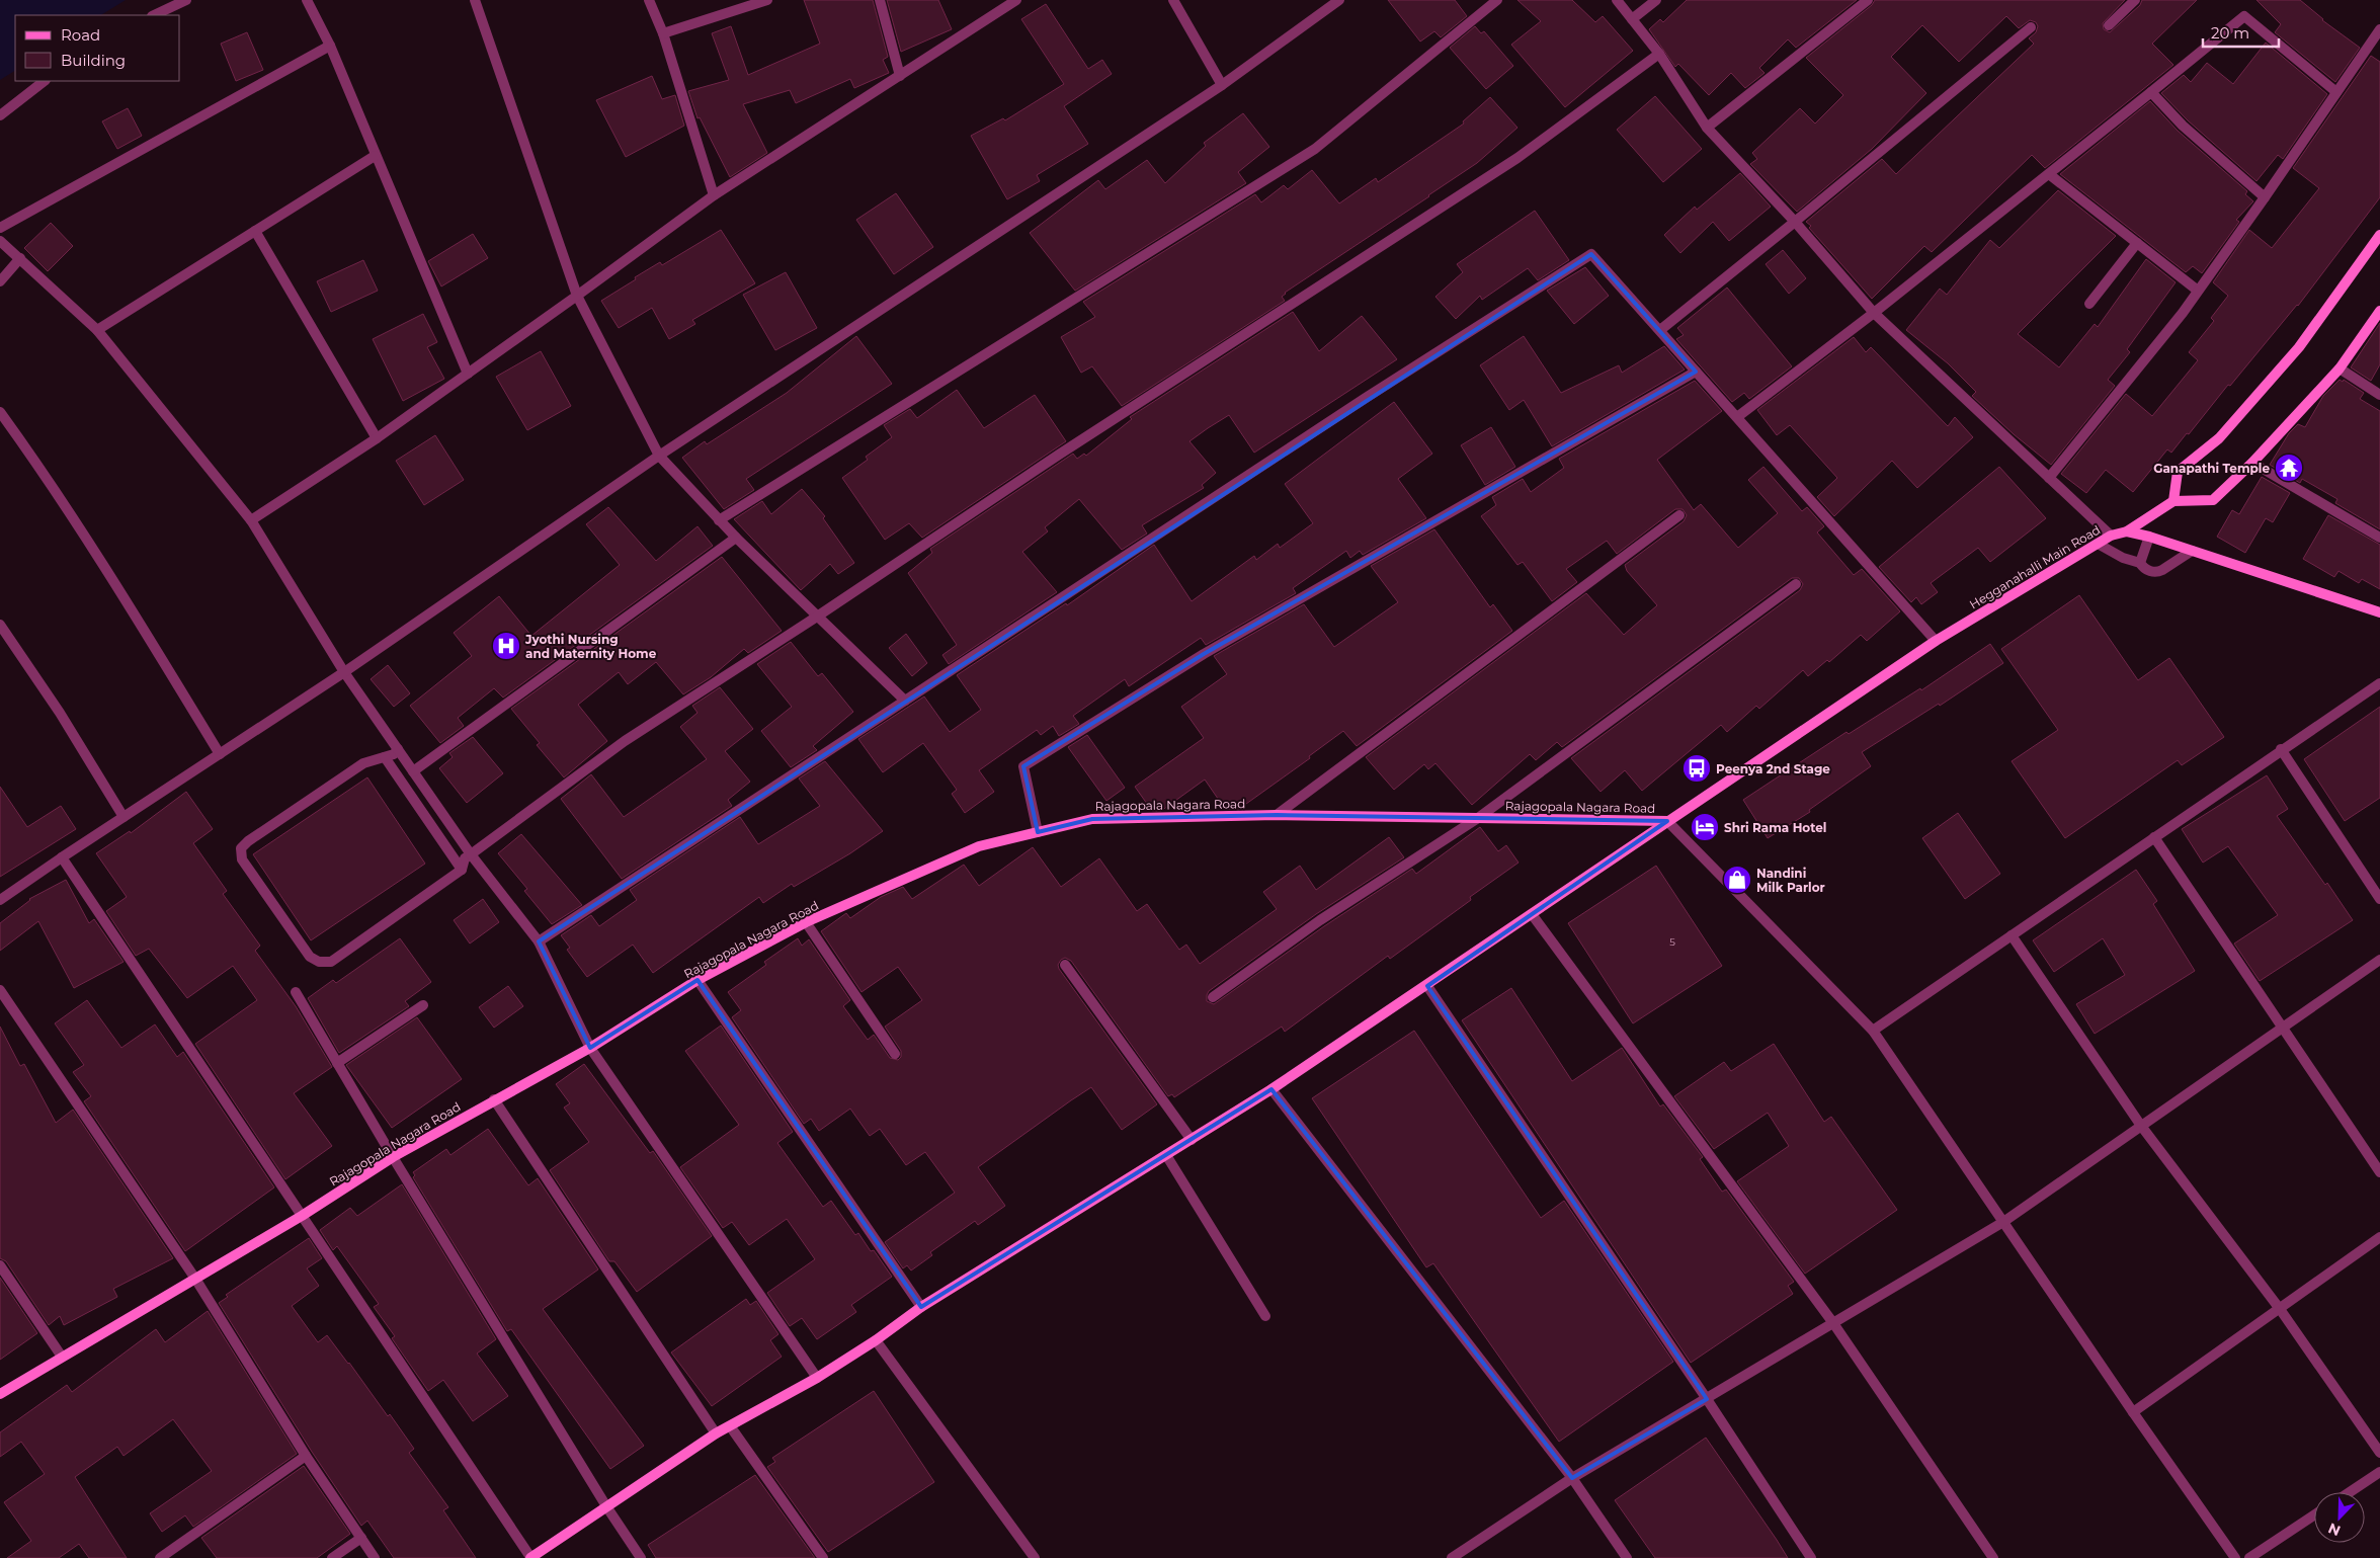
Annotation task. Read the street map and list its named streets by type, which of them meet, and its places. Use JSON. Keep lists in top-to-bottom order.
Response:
{
  "streets": {
    "main road": ["Hegganahalli Main Road", "Rajagopala Nagara Road"]
  },
  "crossings": [
    ["Hegganahalli Main Road", "Rajagopala Nagara Road"]
  ],
  "places": {
    "temple": ["Ganapathi Temple"],
    "hospital": ["Jyothi Nursing and Maternity Home"],
    "bus stop": ["Peenya 2nd Stage"],
    "hotel": ["Shri Rama Hotel"],
    "shop": ["Nandini Milk Parlor"]
  },
  "house_numbers": ["5"],
  "legend": ["Road", "Building"],
  "scale_bar": "20 m",
  "north": "bottom left"
}
